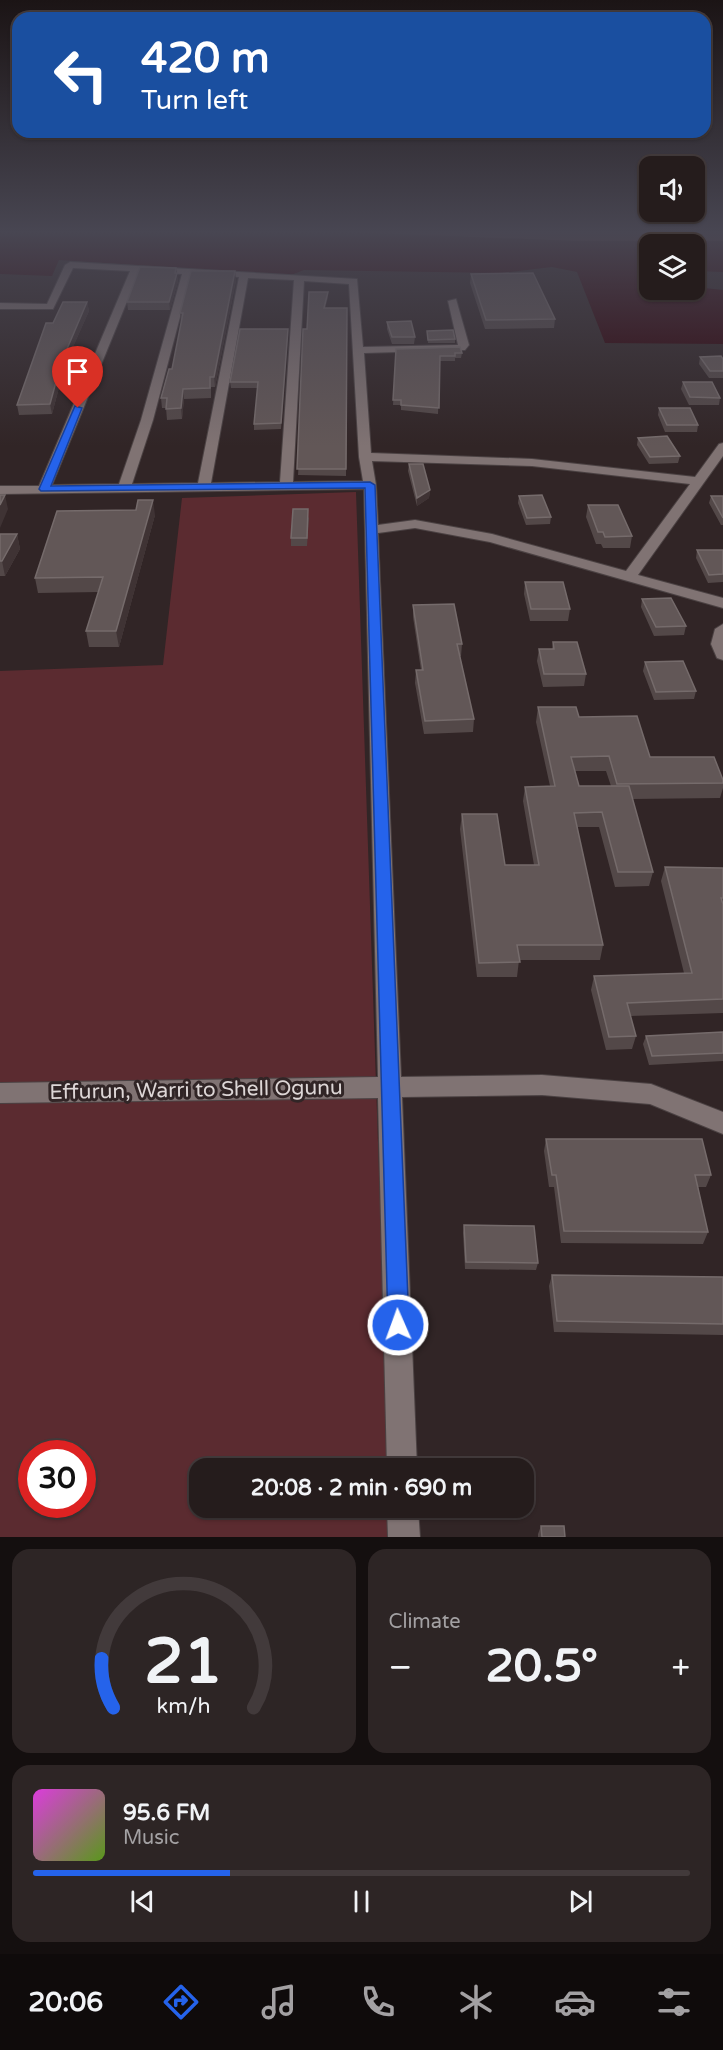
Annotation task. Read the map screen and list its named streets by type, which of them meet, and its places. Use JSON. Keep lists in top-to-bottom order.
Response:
{
  "streets": {
    "street": ["Effurun, Warri to Shell Ogunu"]
  },
  "page": {
    "turn": ["420 m", "Turn left"],
    "limit": "30",
    "trip": "20:08 · 2 min · 690 m",
    "tile": "Climate",
    "heat": ["−", "20.5°", "+"],
    "song": ["95.6 FM", "Music"],
    "tabs": "20:06",
    "gauge": ["21", "km/h"]
  }
}
